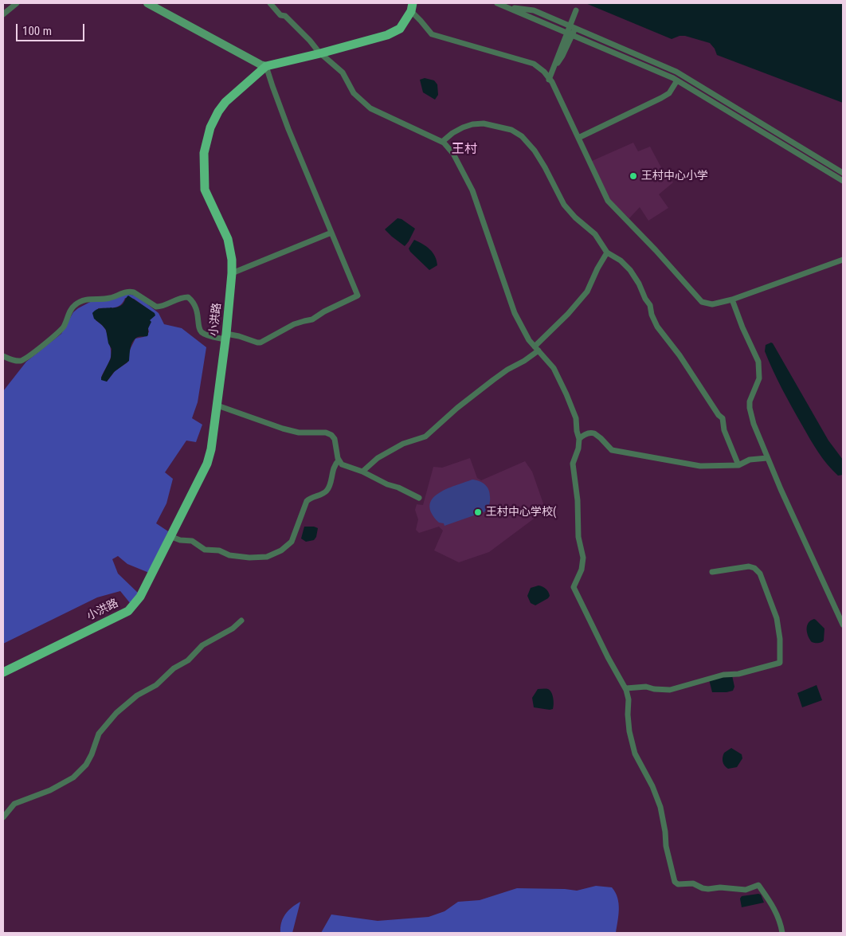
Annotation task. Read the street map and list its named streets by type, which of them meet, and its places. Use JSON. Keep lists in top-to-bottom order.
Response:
{
  "streets": {
    "main road": ["小洪路"]
  },
  "districts": ["王村"],
  "places": ["王村中心小学", "王村中心学校("],
  "scale_bar": "100 m"
}
